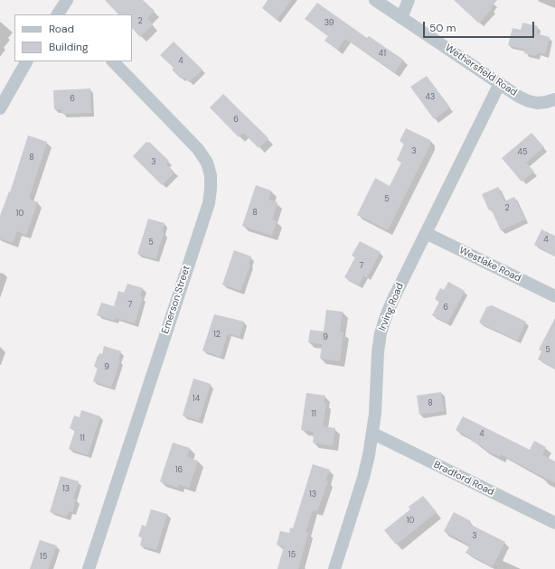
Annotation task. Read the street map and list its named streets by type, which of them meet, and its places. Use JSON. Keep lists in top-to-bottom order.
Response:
{
  "streets": {
    "street": [
      "Wethersfield Road",
      "Westlake Road",
      "Emerson Street",
      "Irving Road",
      "Bradford Road"
    ]
  },
  "crossings": [
    ["Wethersfield Road", "Irving Road"],
    ["Westlake Road", "Irving Road"],
    ["Irving Road", "Bradford Road"]
  ],
  "house_numbers": [
    "2",
    "39",
    "41",
    "4",
    "43",
    "6",
    "6",
    "3",
    "45",
    "8",
    "3",
    "5",
    "2",
    "8",
    "10",
    "4",
    "5",
    "7",
    "7",
    "6",
    "12",
    "9",
    "5",
    "9",
    "14",
    "8",
    "11",
    "4",
    "11",
    "16",
    "13",
    "13",
    "10",
    "3",
    "15",
    "15"
  ],
  "legend": ["Road", "Building"],
  "scale_bar": "50 m"
}
